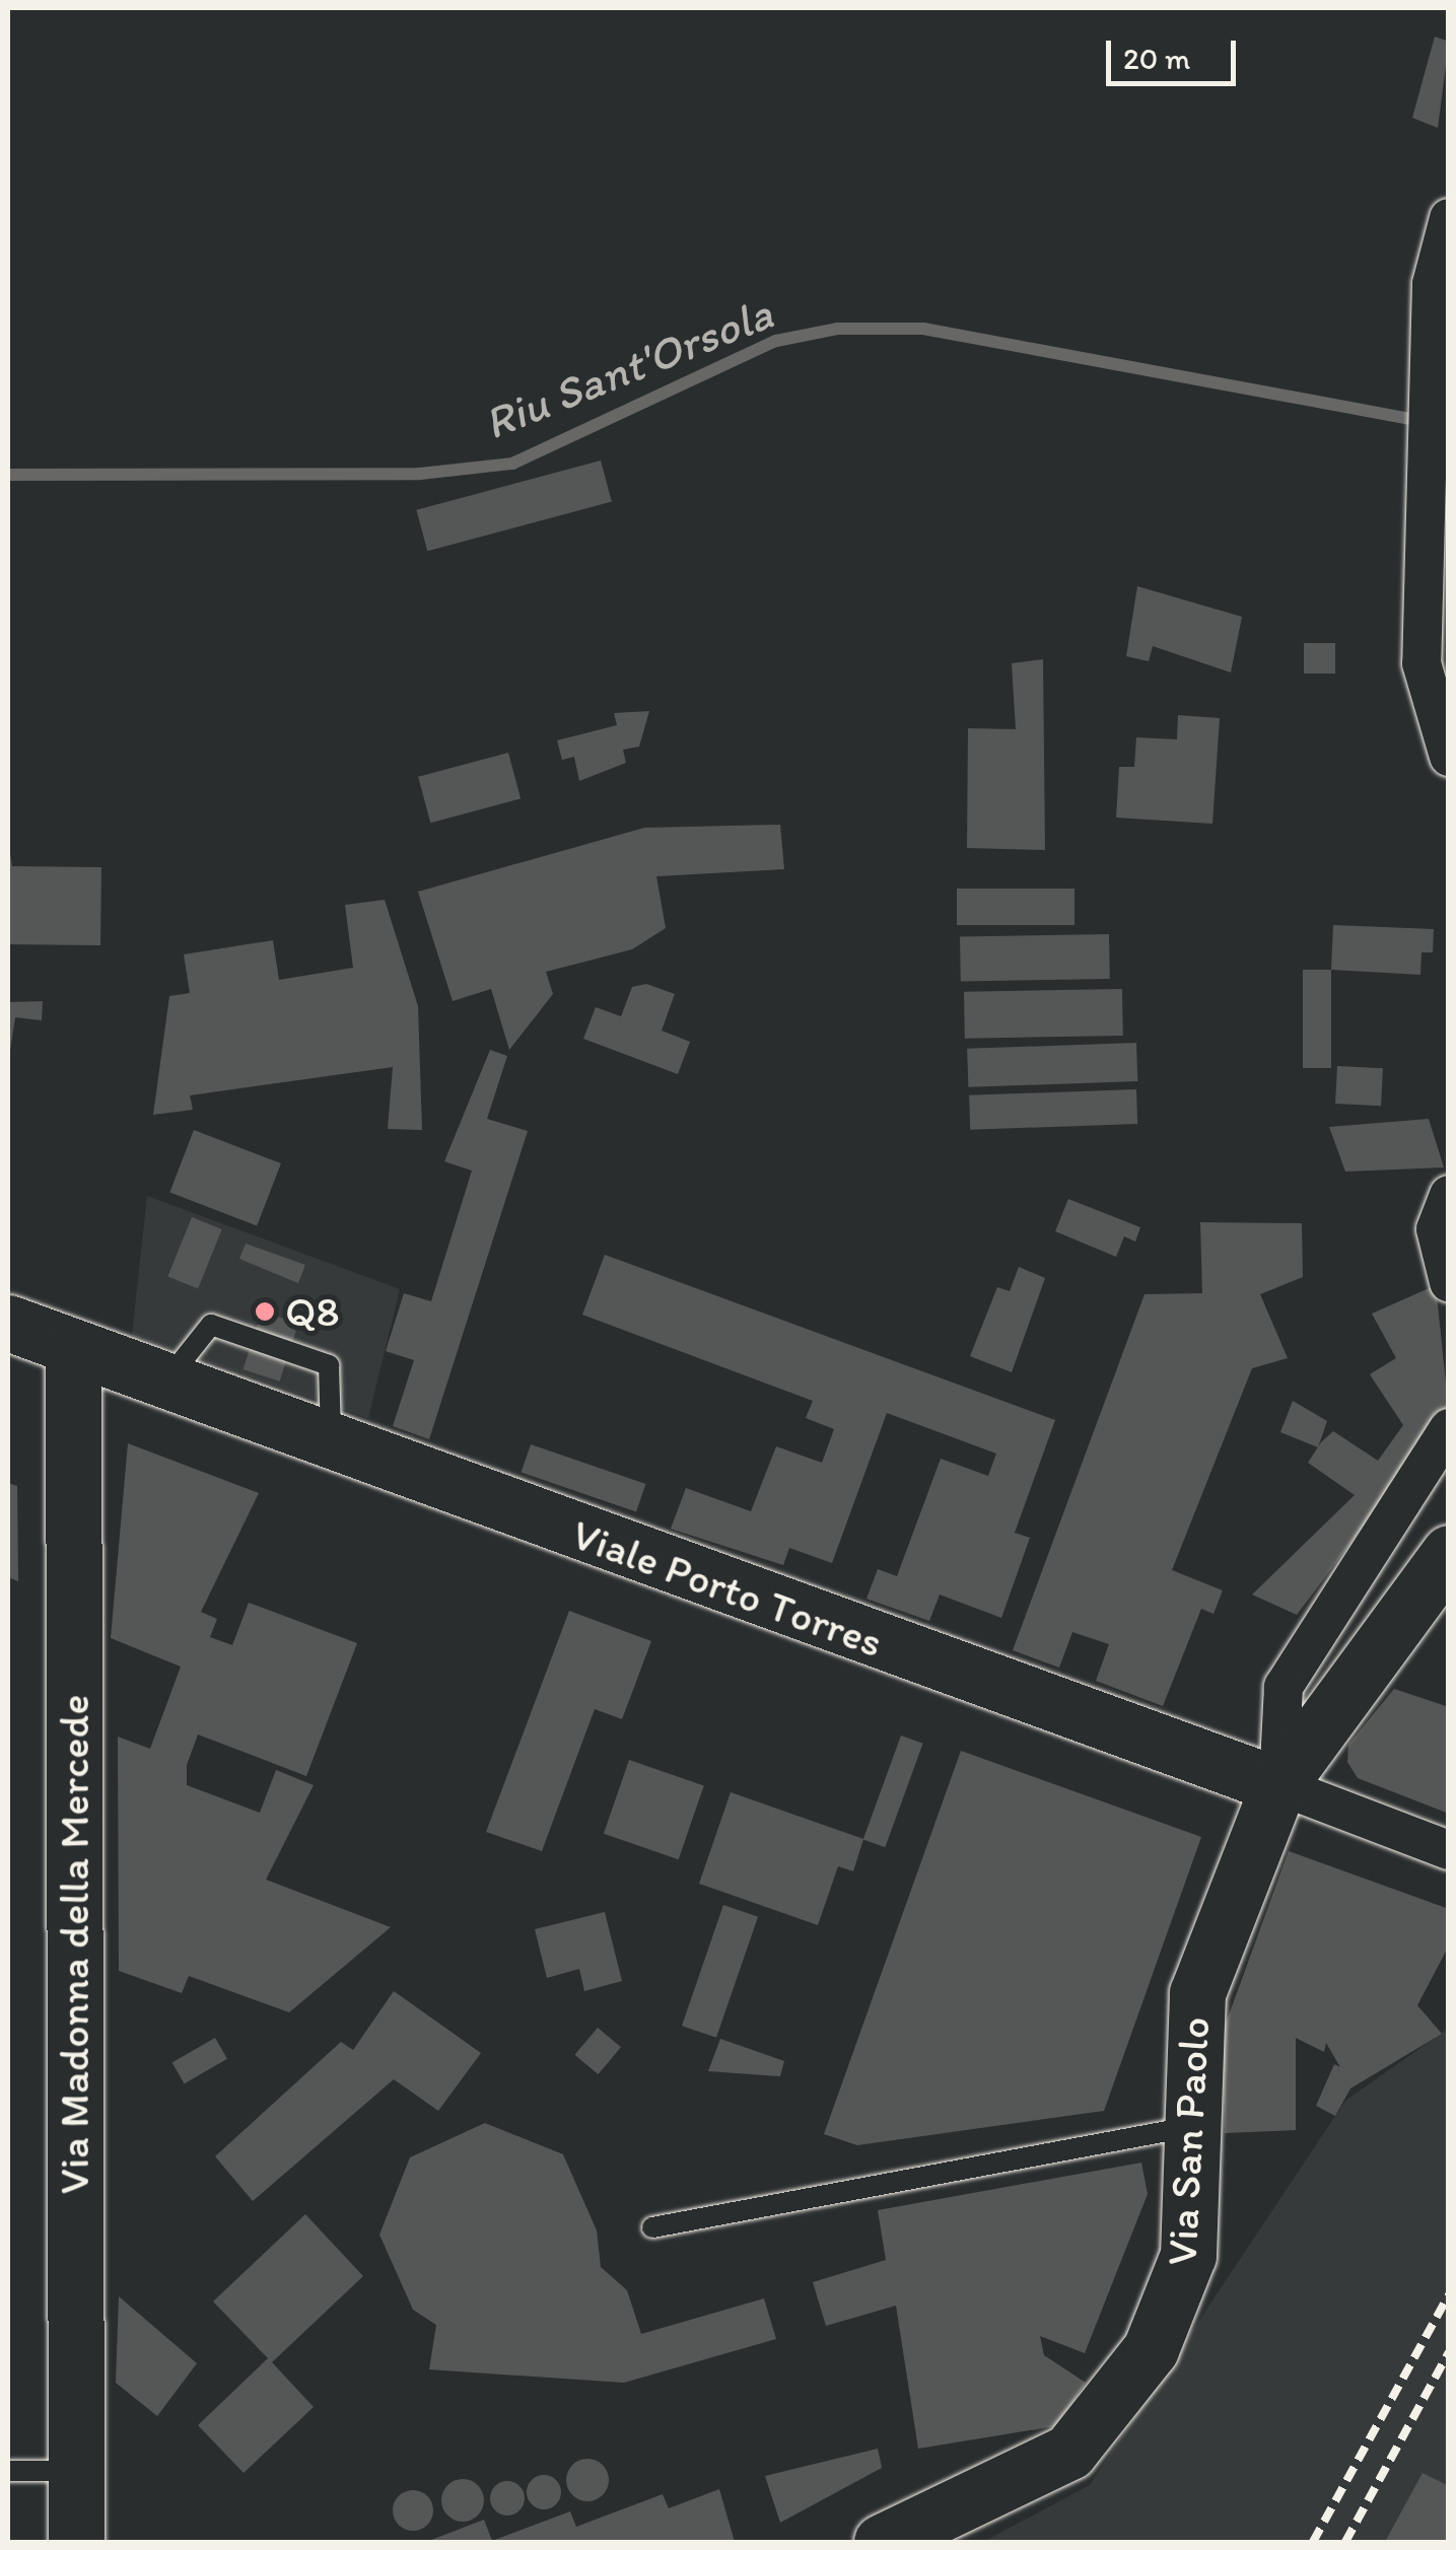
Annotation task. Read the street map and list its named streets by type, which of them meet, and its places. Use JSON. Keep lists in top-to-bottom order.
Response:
{
  "streets": {
    "main road": ["Viale Porto Torres", "Via Madonna della Mercede", "Via San Paolo"]
  },
  "crossings": [
    ["Viale Porto Torres", "Via Madonna della Mercede"],
    ["Viale Porto Torres", "Via San Paolo"]
  ],
  "water": ["Riu Sant'Orsola"],
  "places": ["Q8"],
  "scale_bar": "20 m"
}
